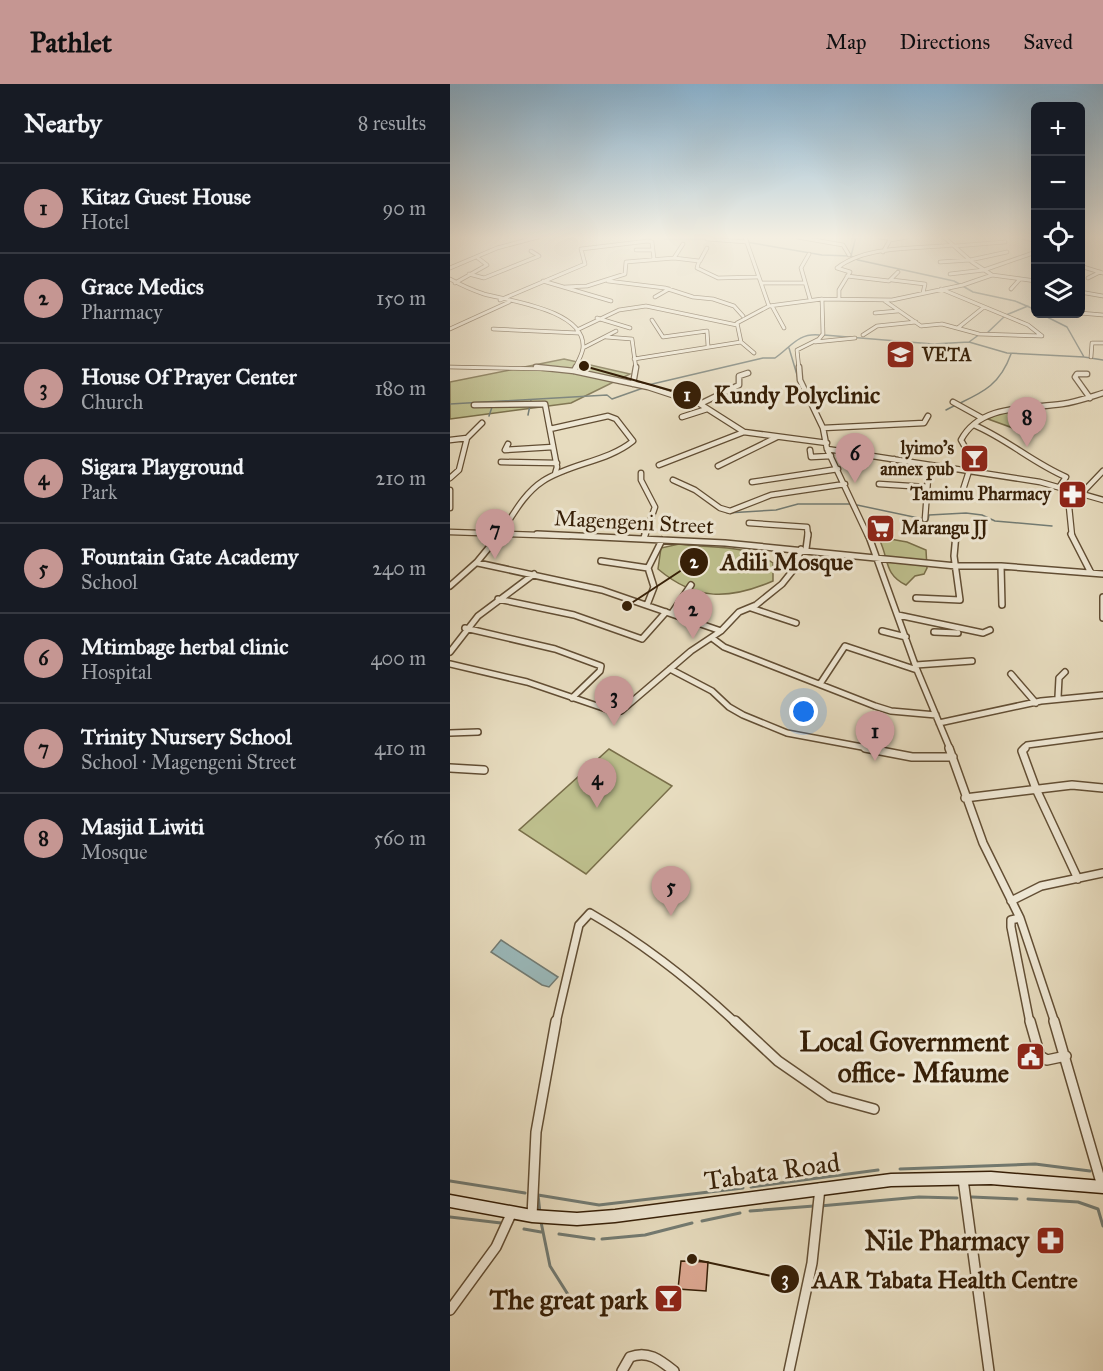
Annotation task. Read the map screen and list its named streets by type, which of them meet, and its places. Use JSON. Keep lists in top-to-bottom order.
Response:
{
  "streets": {
    "main road": ["Tabata Road"],
    "street": ["Magengeni Street"]
  },
  "places": {
    "school or university": ["VETA"],
    "other": ["Kundy Polyclinic", "Adili Mosque", "AAR Tabata Health Centre"],
    "bar": ["lyimo's annex pub", "The great park"],
    "pharmacy": ["Tamimu Pharmacy", "Nile Pharmacy"],
    "supermarket": ["Marangu JJ"],
    "public building": ["Local Government office- Mfaume"]
  },
  "page": {
    "header": "Pathlet",
    "nav": ["Map", "Directions", "Saved"],
    "heading": ["Nearby", "8 results"],
    "map_buttons": ["+", "−"],
    "list": [
      {
        "mark": "1",
        "name": "Kitaz Guest House",
        "note": "Hotel",
        "value": "90 m"
      },
      {
        "mark": "2",
        "name": "Grace Medics",
        "note": "Pharmacy",
        "value": "150 m"
      },
      {
        "mark": "3",
        "name": "House Of Prayer Center",
        "note": "Church",
        "value": "180 m"
      },
      {
        "mark": "4",
        "name": "Sigara Playground",
        "note": "Park",
        "value": "210 m"
      },
      {
        "mark": "5",
        "name": "Fountain Gate Academy",
        "note": "School",
        "value": "240 m"
      },
      {
        "mark": "6",
        "name": "Mtimbage herbal clinic",
        "note": "Hospital",
        "value": "400 m"
      },
      {
        "mark": "7",
        "name": "Trinity Nursery School",
        "note": "School · Magengeni Street",
        "value": "410 m"
      },
      {
        "mark": "8",
        "name": "Masjid Liwiti",
        "note": "Mosque",
        "value": "560 m"
      }
    ],
    "pins": [
      "8",
      "6",
      "7",
      "2",
      "3",
      "1",
      "4",
      "5"
    ]
  }
}
